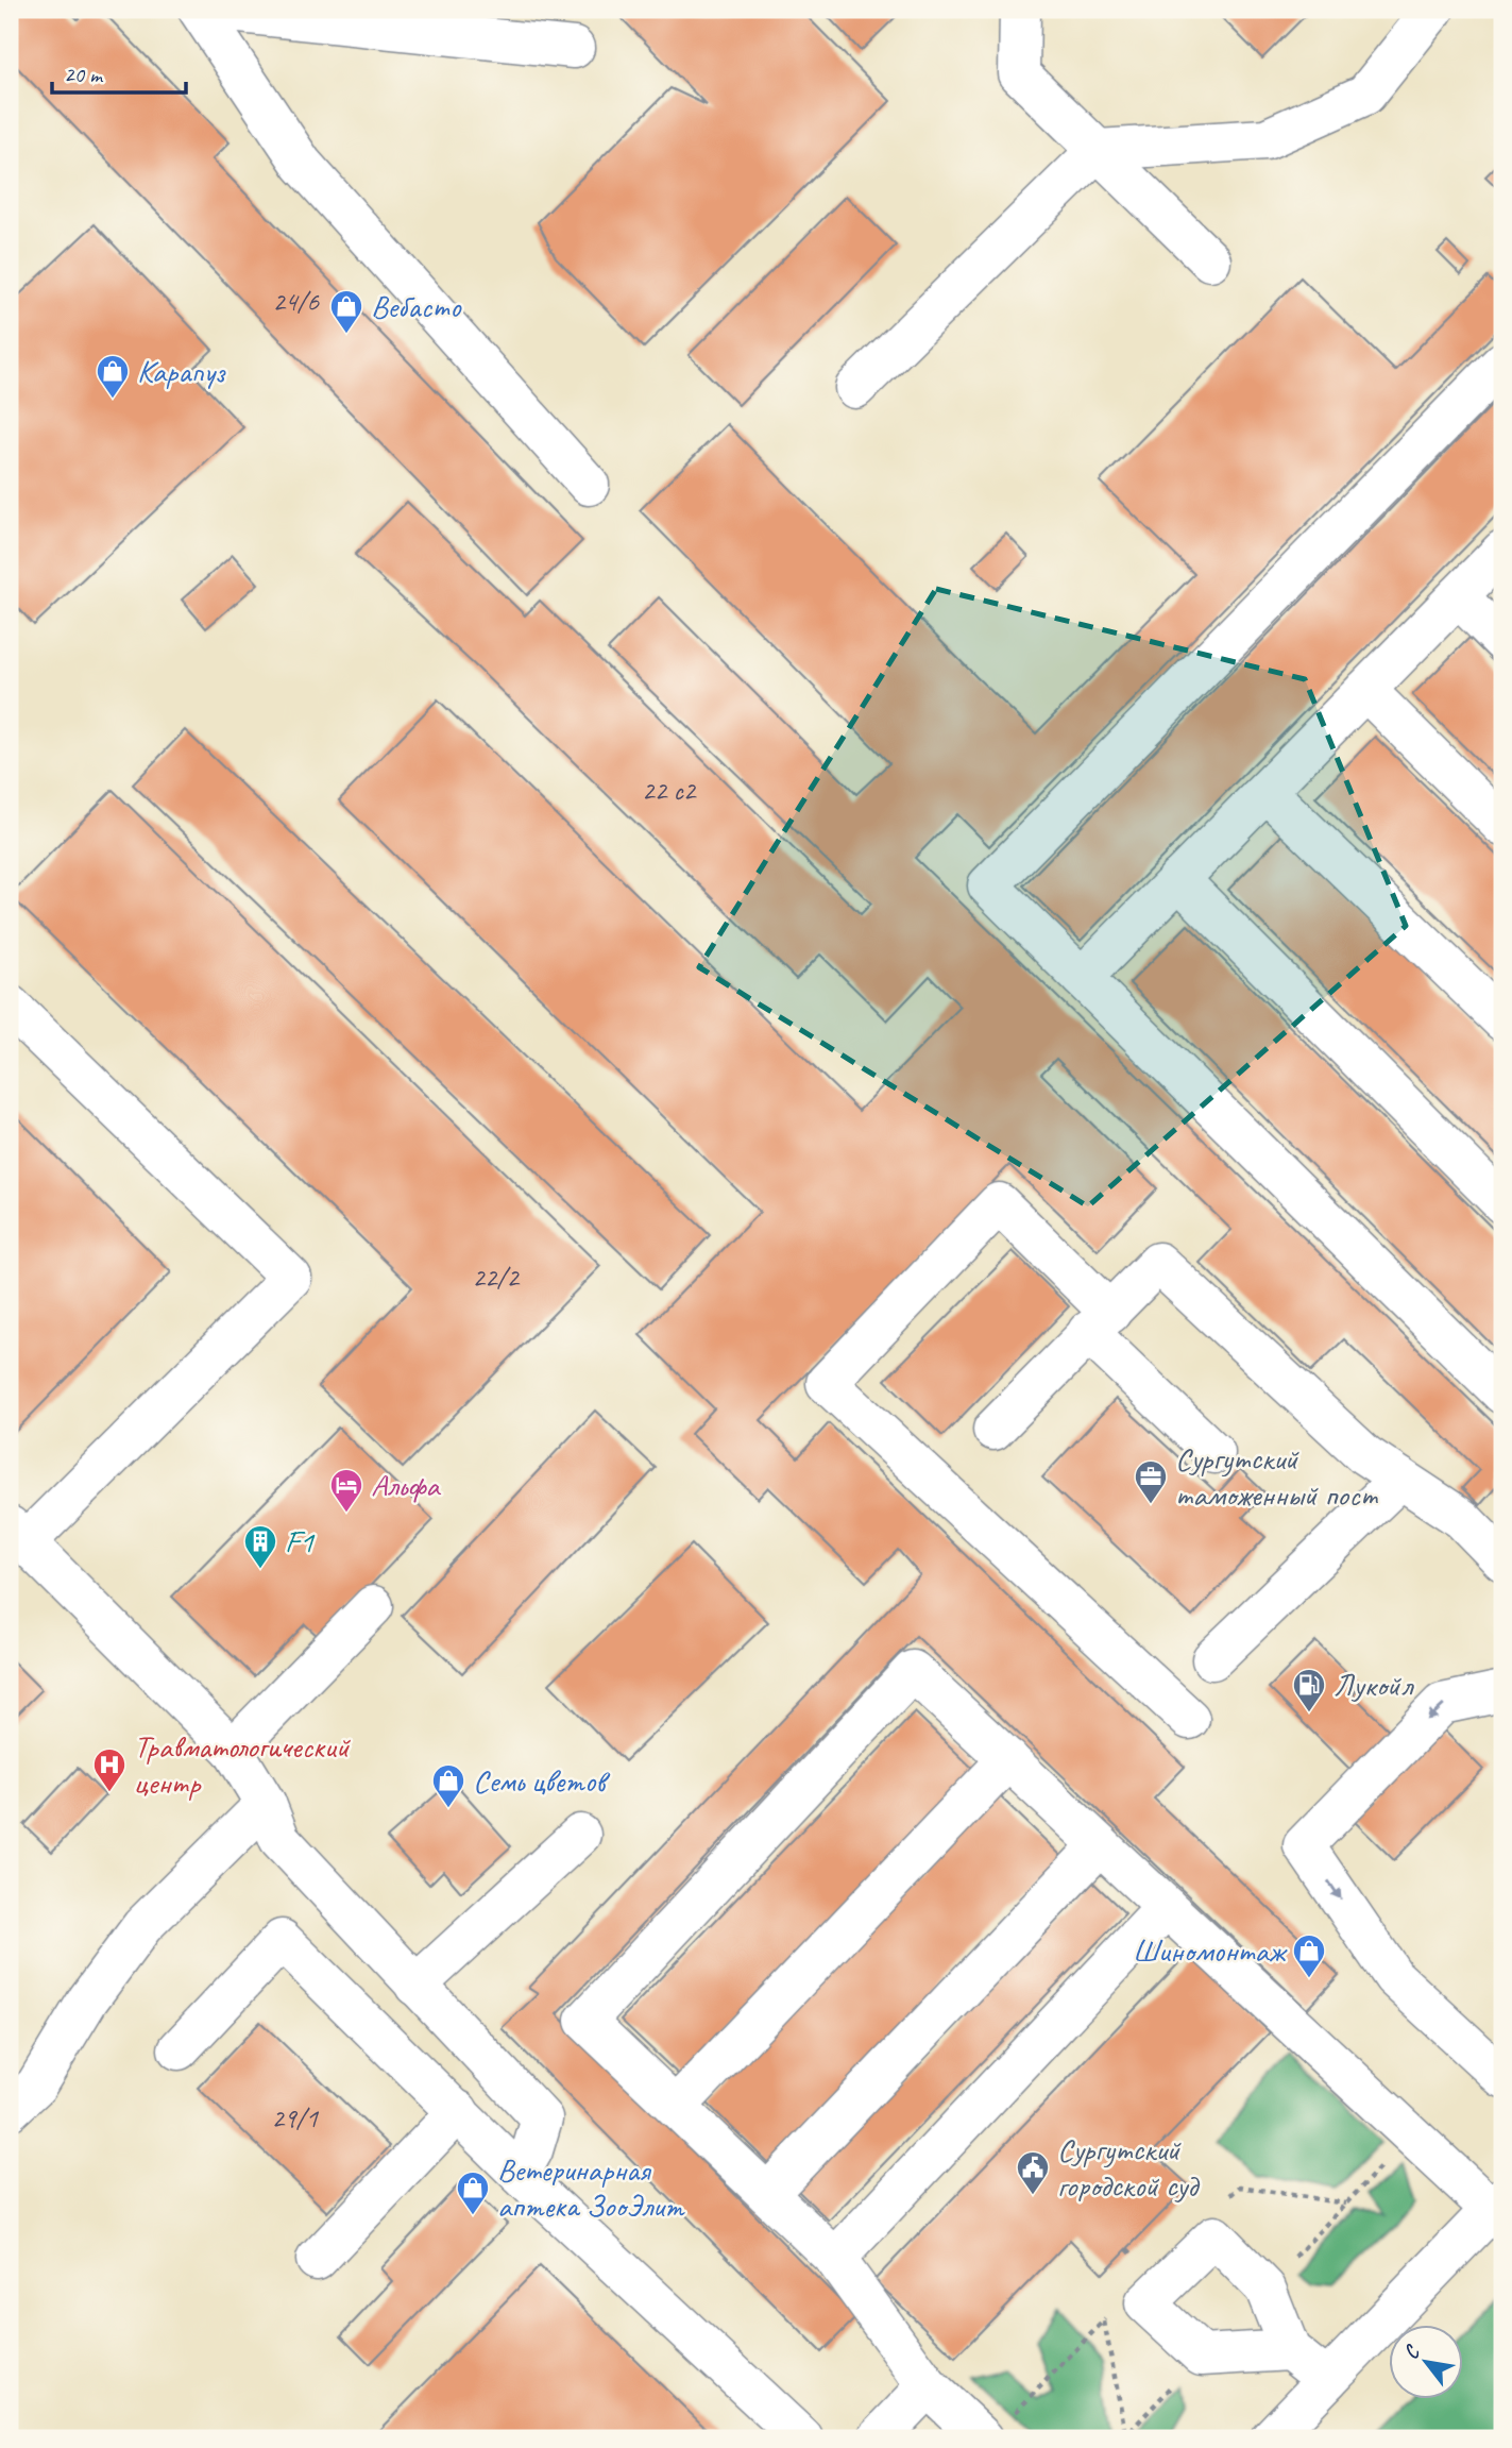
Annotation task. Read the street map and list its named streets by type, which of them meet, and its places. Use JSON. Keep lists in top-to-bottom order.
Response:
{
  "places": {
    "shop": [
      "Вебасто",
      "Карапуз",
      "Семь цветов",
      "Шиномонтаж",
      "Ветеринарная аптека ЗооЭлит"
    ],
    "office": ["Сургутский таможенный пост"],
    "hotel": ["Альфа"],
    "building": ["F1"],
    "fuel station": ["Лукойл"],
    "hospital": ["Травматологический центр"],
    "public building": ["Сургутский городской суд"]
  },
  "house_numbers": [
    "24/6",
    "22 с2",
    "22/2",
    "29/1"
  ],
  "scale_bar": "20 m",
  "north": "top left"
}
